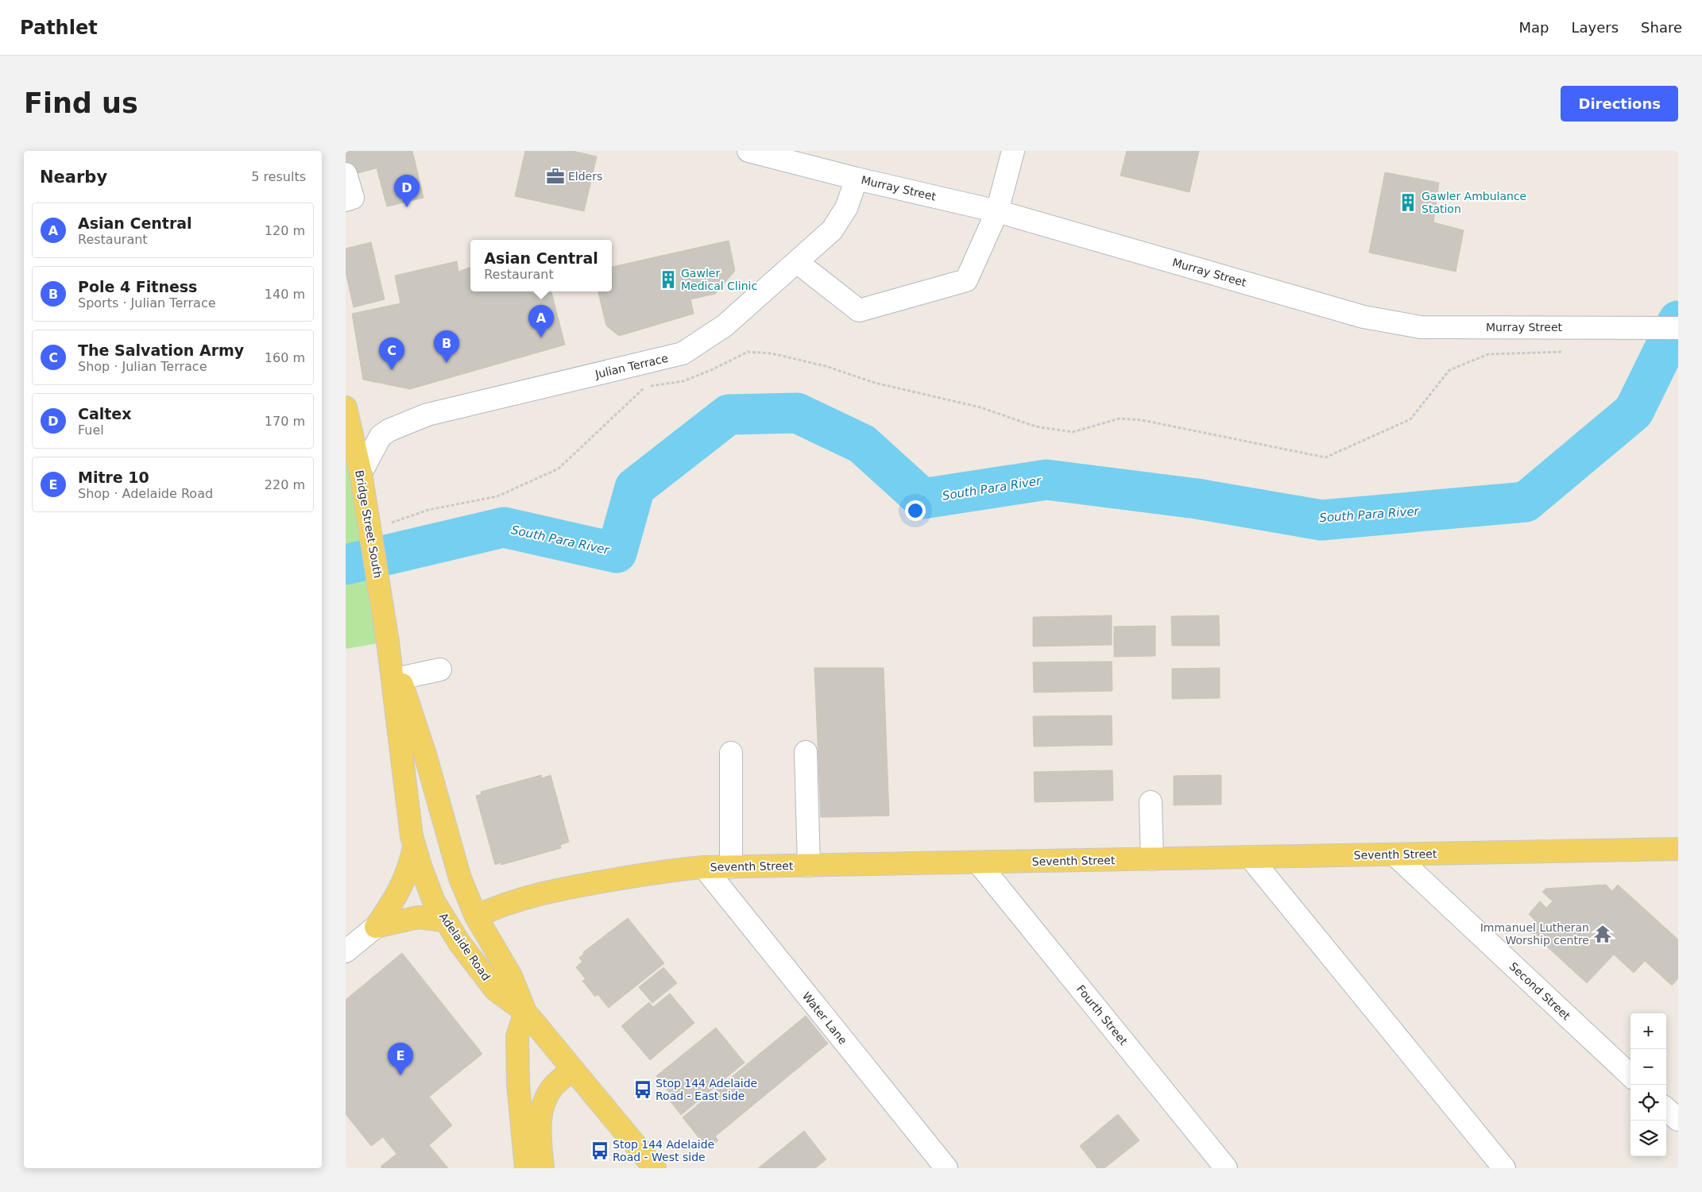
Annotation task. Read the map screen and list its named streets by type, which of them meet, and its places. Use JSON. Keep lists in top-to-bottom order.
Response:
{
  "streets": {
    "main road": ["Bridge Street South", "Seventh Street", "Adelaide Road"],
    "street": [
      "Murray Street",
      "Julian Terrace",
      "Second Street",
      "Fourth Street",
      "Water Lane"
    ]
  },
  "crossings": [
    ["Murray Street", "Julian Terrace"],
    ["Julian Terrace", "Bridge Street South"],
    ["Bridge Street South", "Adelaide Road"],
    ["Seventh Street", "Adelaide Road"],
    ["Seventh Street", "Second Street"],
    ["Seventh Street", "Fourth Street"],
    ["Seventh Street", "Water Lane"]
  ],
  "water": ["South Para River"],
  "places": {
    "office": ["Elders"],
    "building": ["Gawler Ambulance Station", "Gawler Medical Clinic"],
    "temple": ["Immanuel Lutheran Worship centre"],
    "bus stop": ["Stop 144 Adelaide Road - East side", "Stop 144 Adelaide Road - West side"]
  },
  "page": {
    "header": "Pathlet",
    "nav": ["Map", "Layers", "Share"],
    "buttons": "Directions",
    "title": "Find us",
    "heading": ["Nearby", "5 results"],
    "pins": [
      "D",
      "A",
      "B",
      "C",
      "E"
    ],
    "list": [
      {
        "mark": "A",
        "name": "Asian Central",
        "note": "Restaurant",
        "value": "120 m"
      },
      {
        "mark": "B",
        "name": "Pole 4 Fitness",
        "note": "Sports · Julian Terrace",
        "value": "140 m"
      },
      {
        "mark": "C",
        "name": "The Salvation Army",
        "note": "Shop · Julian Terrace",
        "value": "160 m"
      },
      {
        "mark": "D",
        "name": "Caltex",
        "note": "Fuel",
        "value": "170 m"
      },
      {
        "mark": "E",
        "name": "Mitre 10",
        "note": "Shop · Adelaide Road",
        "value": "220 m"
      }
    ],
    "popup": ["Asian Central", "Restaurant"],
    "map_buttons": ["+", "−"]
  }
}
